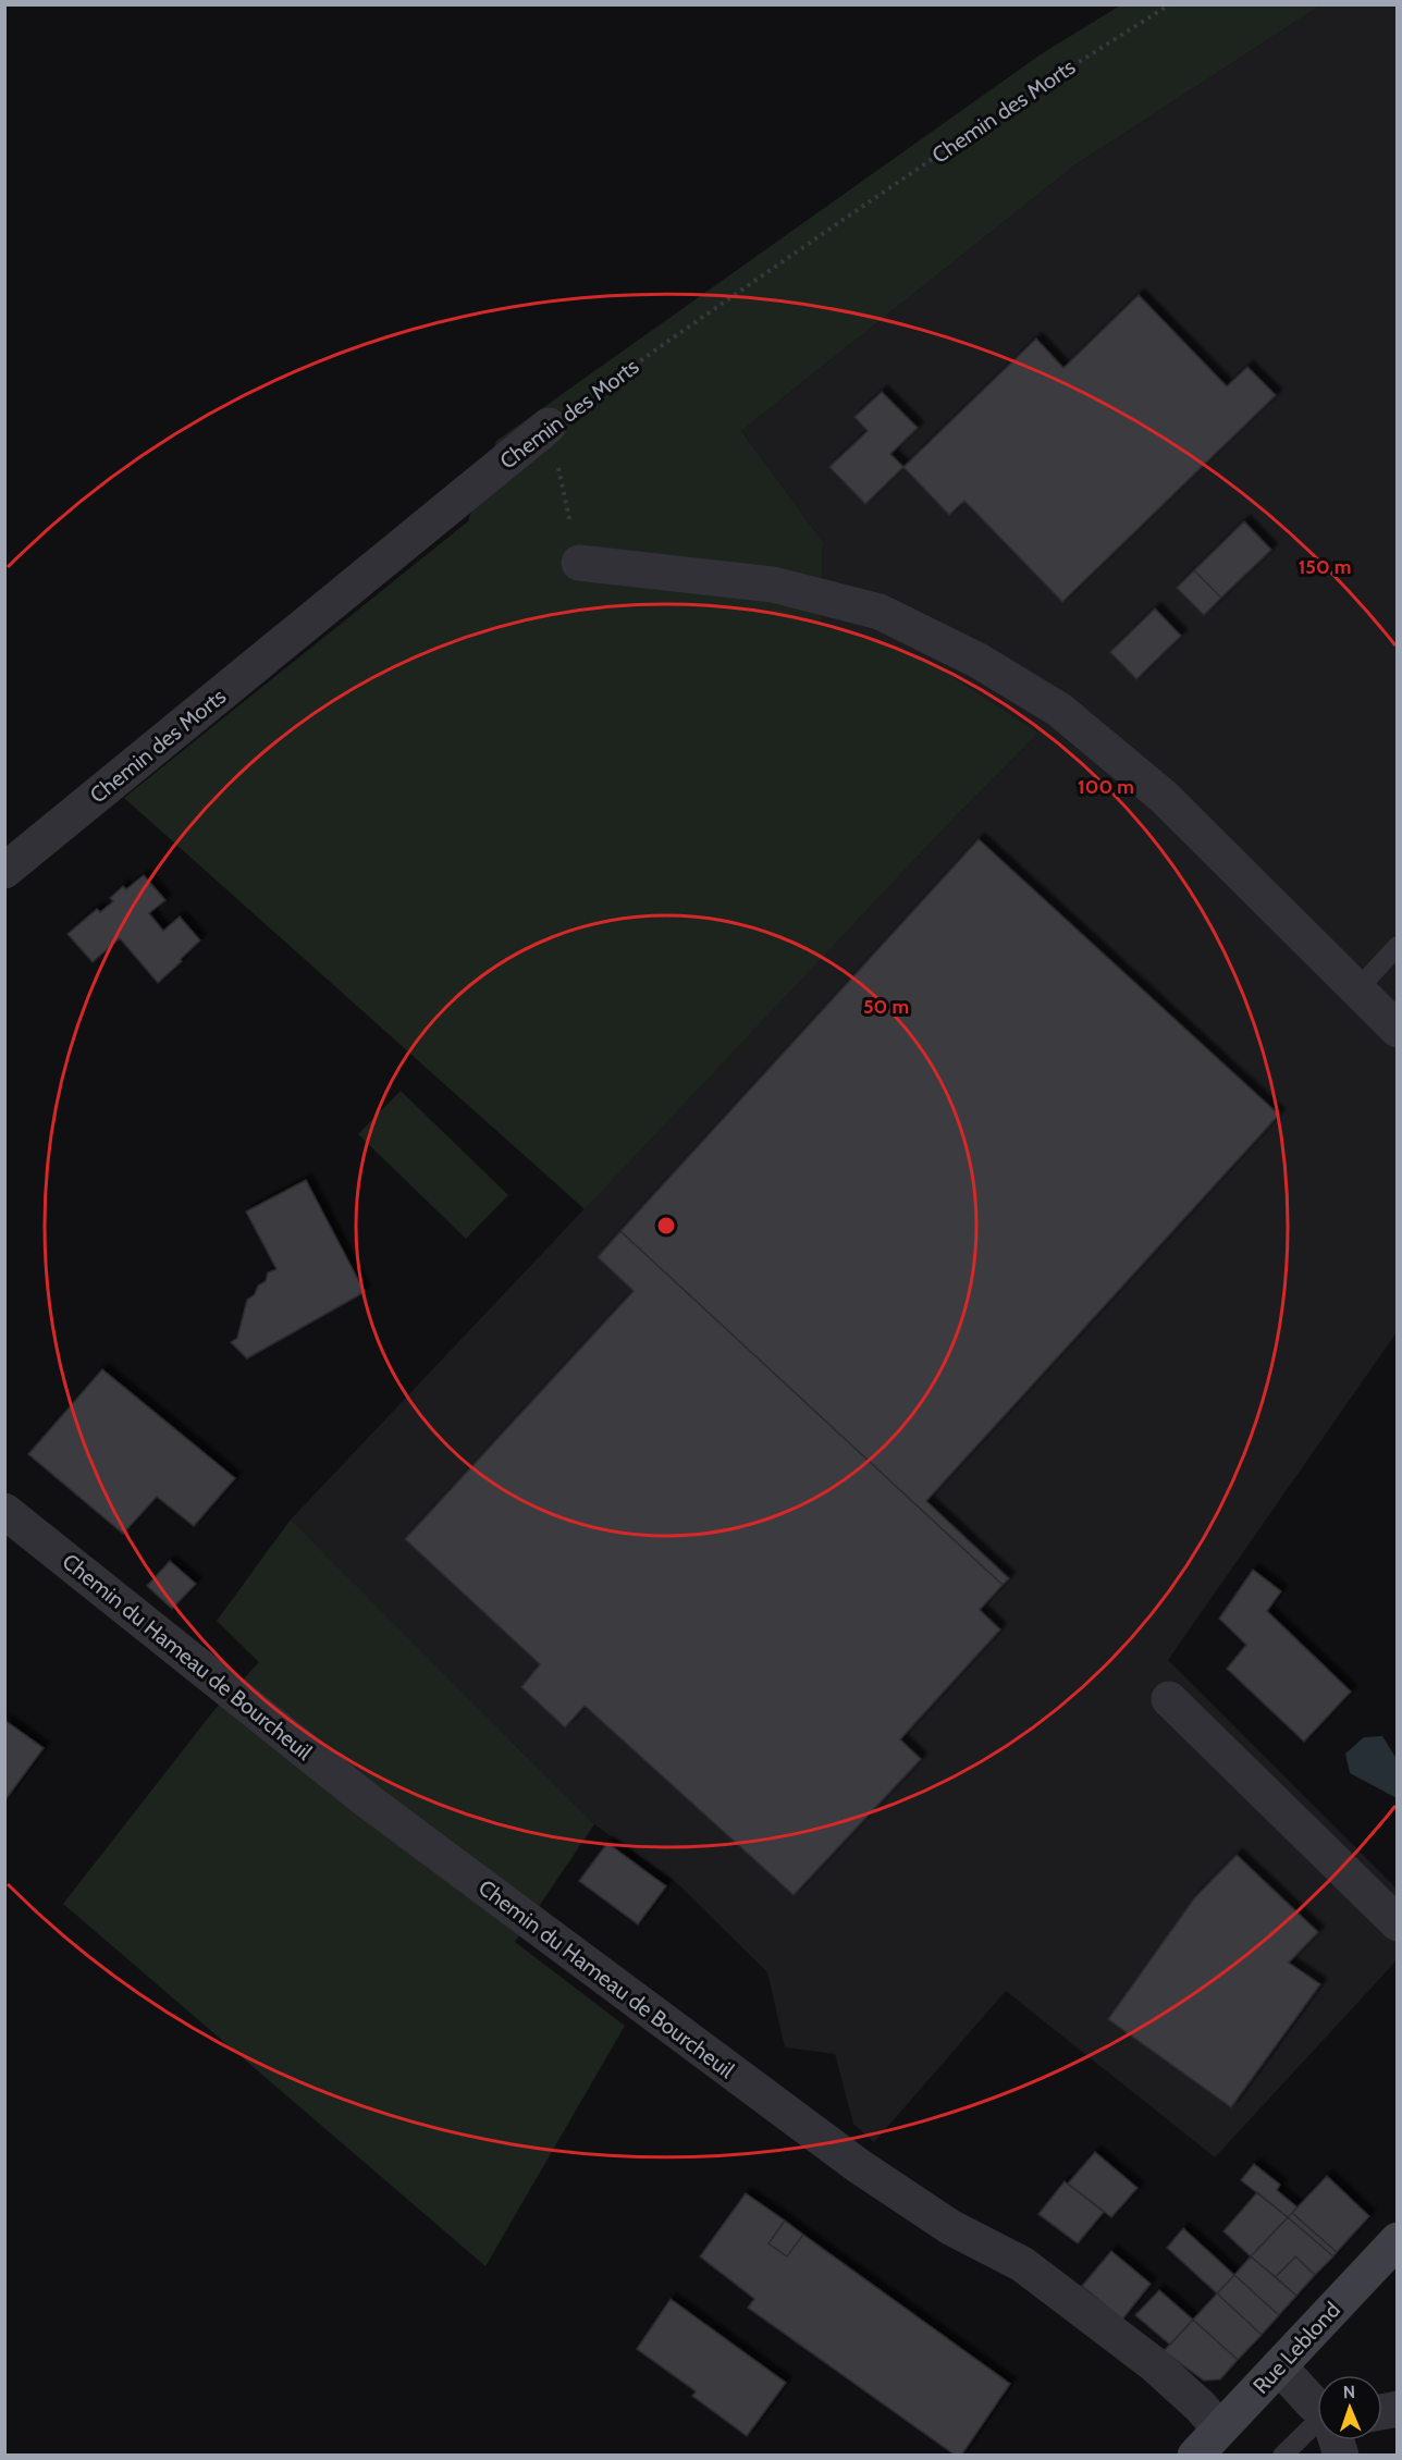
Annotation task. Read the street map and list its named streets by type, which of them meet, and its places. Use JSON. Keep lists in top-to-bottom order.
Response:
{
  "streets": {
    "main road": ["Rue Leblond"],
    "street": ["Chemin des Morts", "Chemin du Hameau de Bourcheuil"]
  },
  "crossings": [
    ["Chemin du Hameau de Bourcheuil", "Rue Leblond"]
  ],
  "north": "top",
  "rings": ["150 m", "100 m", "50 m"]
}
